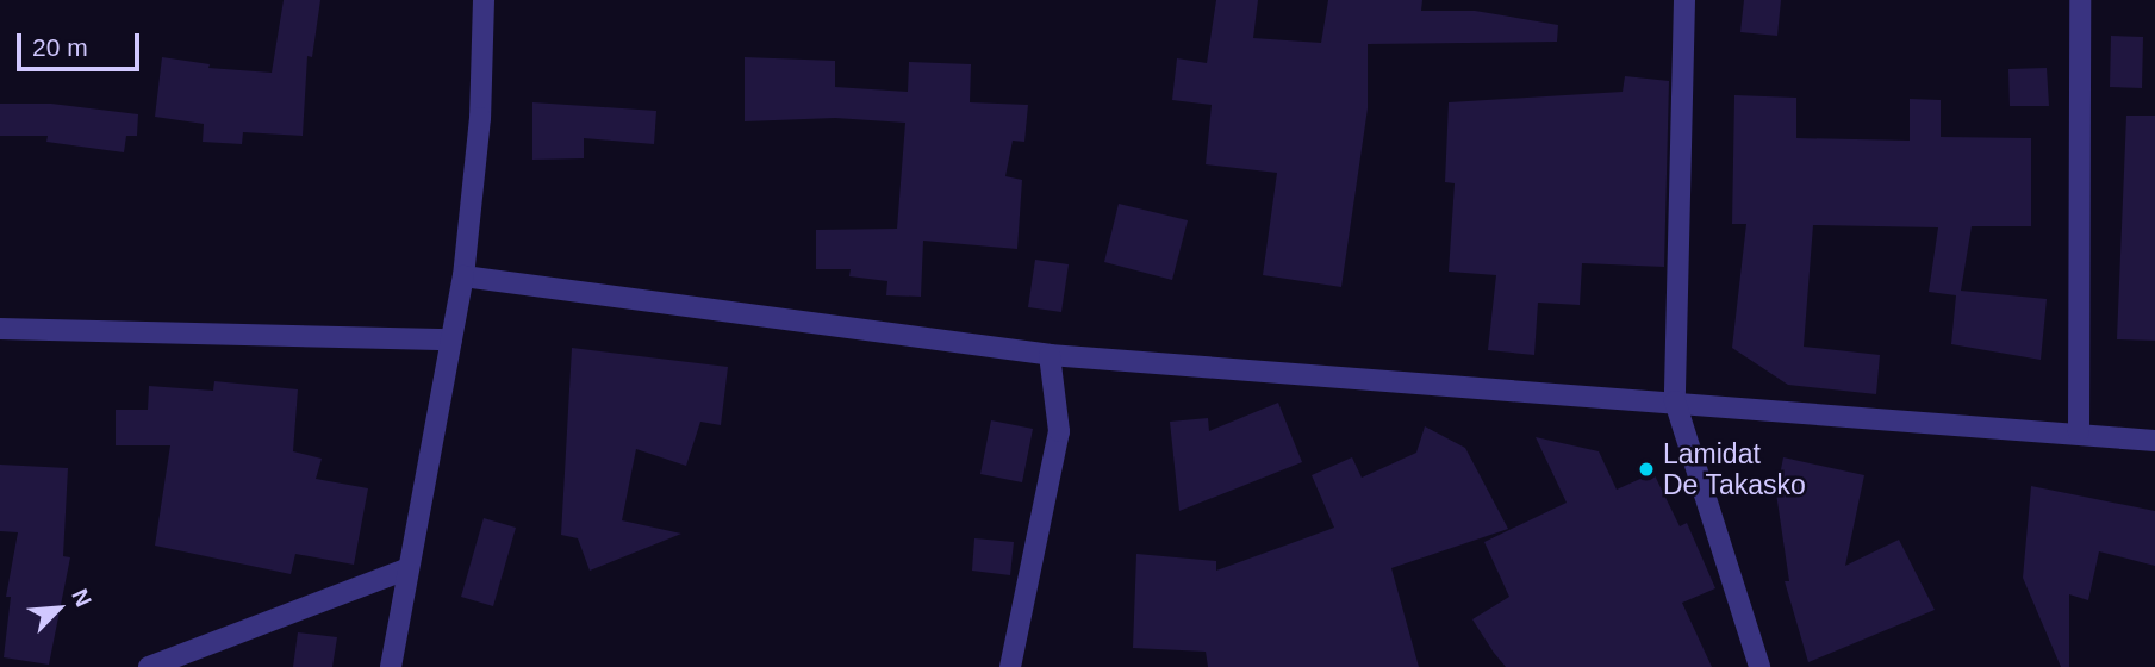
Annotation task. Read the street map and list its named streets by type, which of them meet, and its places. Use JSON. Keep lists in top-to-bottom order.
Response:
{
  "places": ["Lamidat De Takasko"],
  "scale_bar": "20 m",
  "north": "top right"
}
